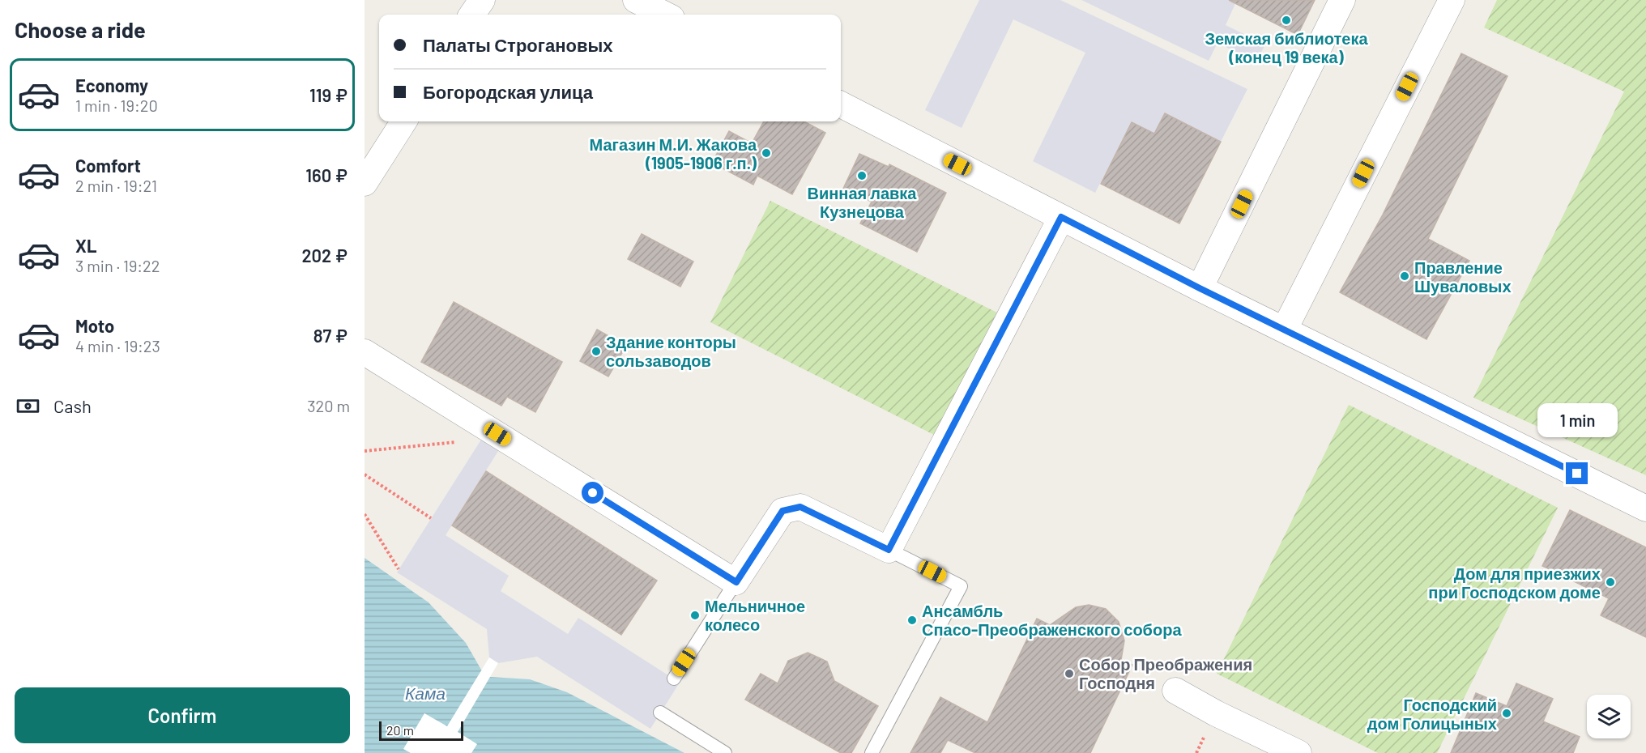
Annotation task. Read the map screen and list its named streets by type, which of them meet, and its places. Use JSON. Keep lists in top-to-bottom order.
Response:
{
  "water": ["Кама"],
  "places": [
    "Земская библиотека (конец 19 века)",
    "Магазин М.И. Жакова (1905-1906 г.п.)",
    "Винная лавка Кузнецова",
    "Правление Шуваловых",
    "Здание конторы сользаводов",
    "Дом для приезжих при Господском доме",
    "Мельничное колесо",
    "Ансамбль Спасо-Преображенского собора",
    "Собор Преображения Господня",
    "Господский дом Голицыных"
  ],
  "scale_bar": "20 m",
  "page": {
    "heading": "Choose a ride",
    "banner": ["Палаты Строгановых", "Богородская улица"],
    "list": [
      {
        "name": "Economy",
        "note": "1 min · 19:20",
        "value": "119 ₽"
      },
      {
        "name": "Comfort",
        "note": "2 min · 19:21",
        "value": "160 ₽"
      },
      {
        "name": "XL",
        "note": "3 min · 19:22",
        "value": "202 ₽"
      },
      {
        "name": "Moto",
        "note": "4 min · 19:23",
        "value": "87 ₽"
      }
    ],
    "pay": ["Cash", "320 m"],
    "bubble": "1 min",
    "buttons": "Confirm",
    "scale": "20 m"
  }
}
